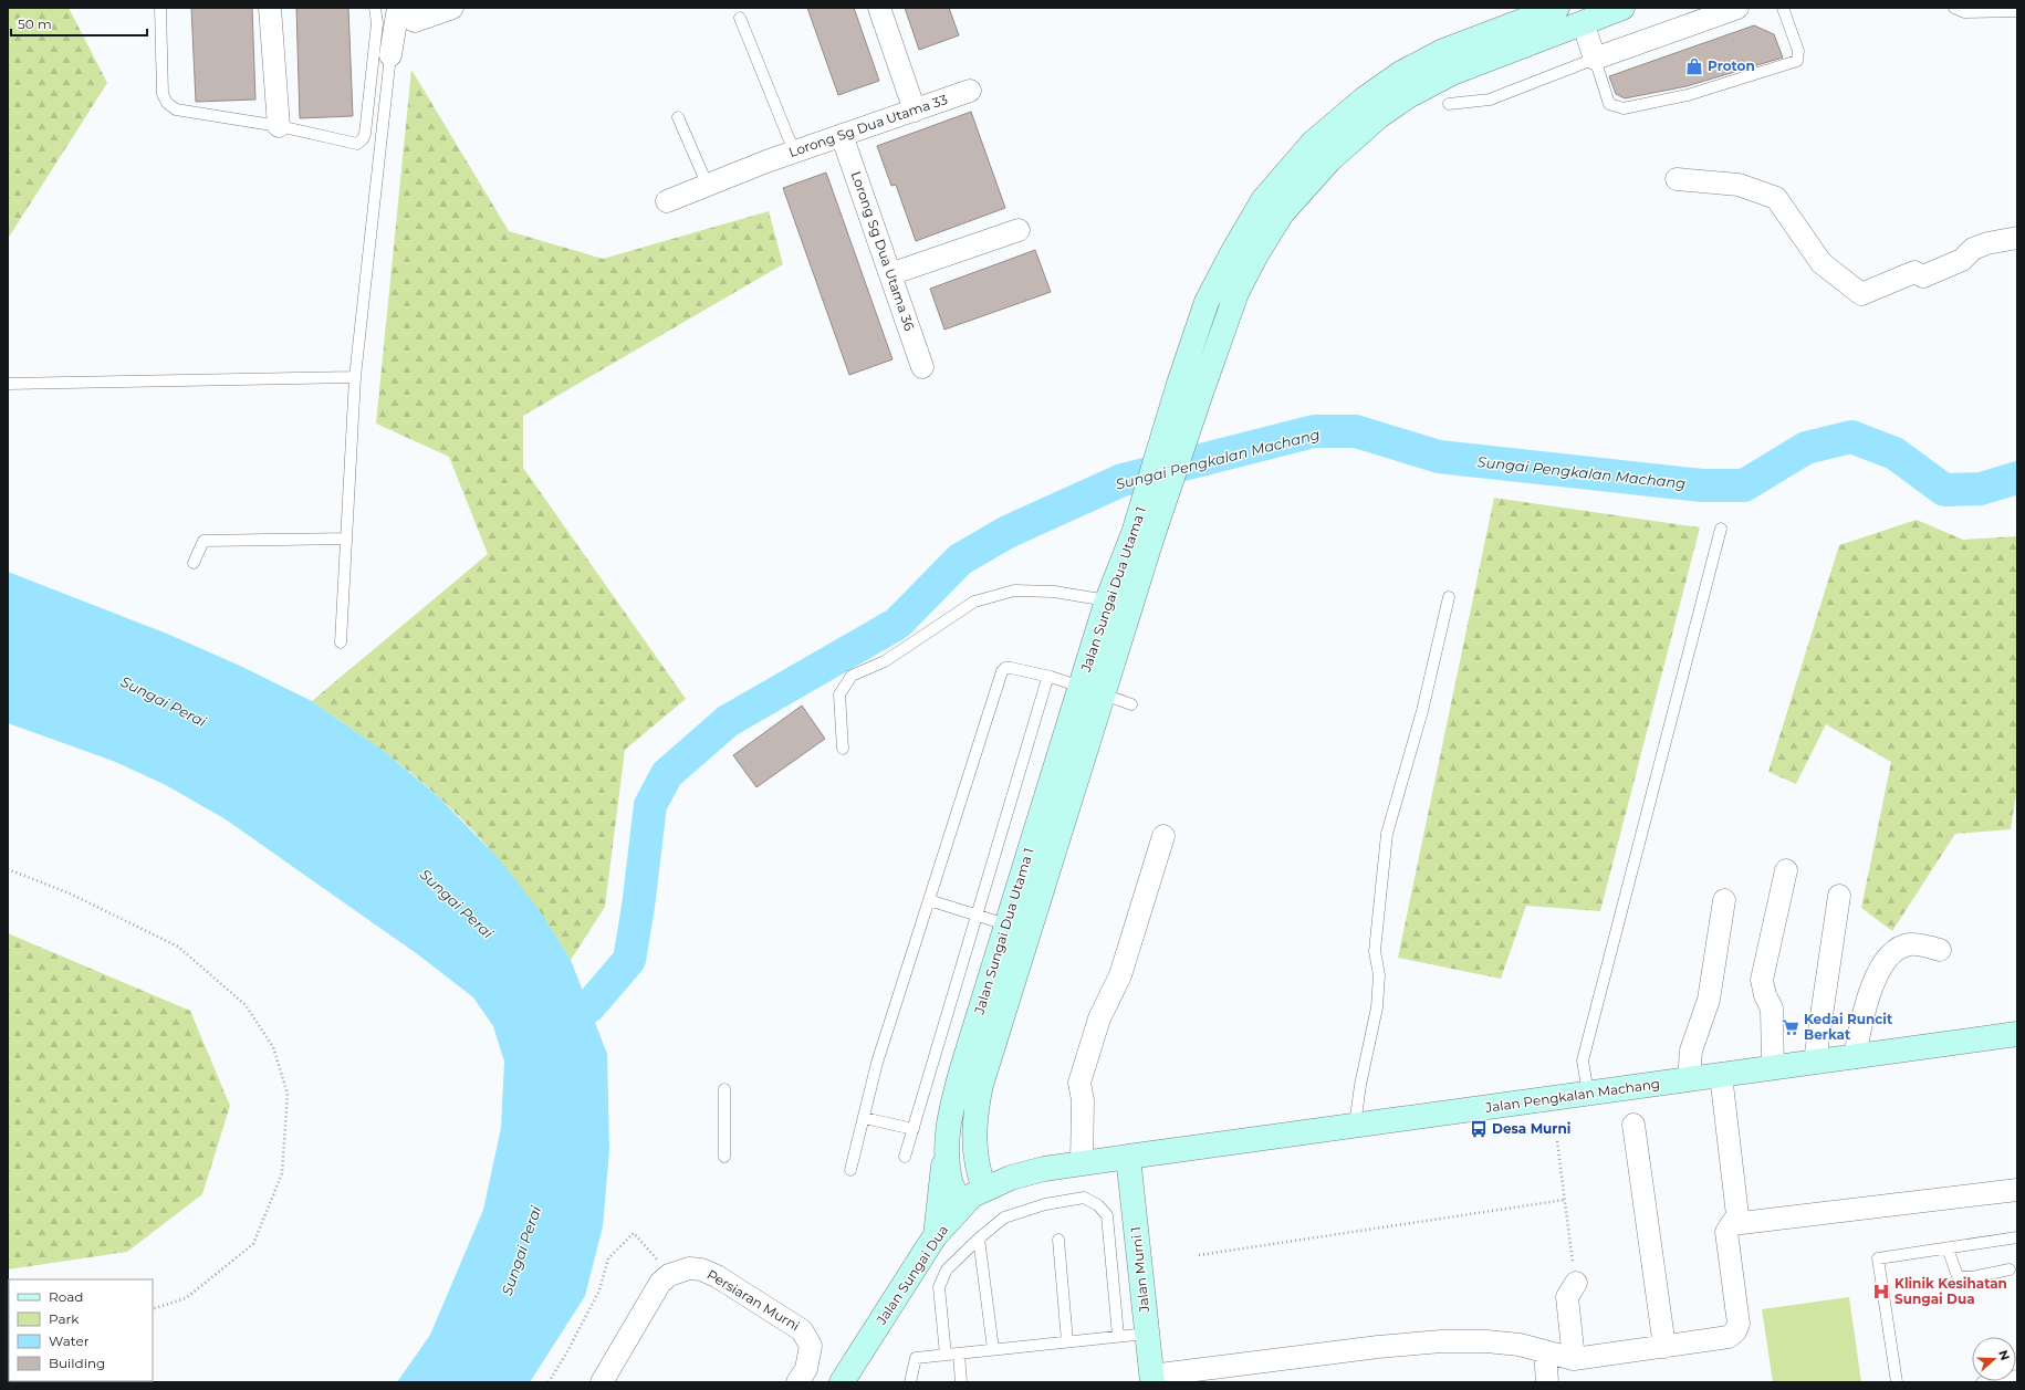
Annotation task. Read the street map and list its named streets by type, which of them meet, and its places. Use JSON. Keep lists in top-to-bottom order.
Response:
{
  "streets": {
    "street": [
      "Lorong Sg Dua Utama 33",
      "Lorong Sg Dua Utama 36",
      "Jalan Sungai Dua Utama 1",
      "Jalan Pengkalan Machang",
      "Jalan Murni 1",
      "Jalan Sungai Dua",
      "Persiaran Murni"
    ]
  },
  "crossings": [
    ["Lorong Sg Dua Utama 33", "Lorong Sg Dua Utama 36"],
    ["Jalan Sungai Dua Utama 1", "Jalan Sungai Dua"],
    ["Jalan Pengkalan Machang", "Jalan Murni 1"],
    ["Jalan Pengkalan Machang", "Jalan Sungai Dua"],
    ["Jalan Murni 1", "Jalan Sungai Dua"]
  ],
  "water": ["Sungai Pengkalan Machang", "Sungai Perai"],
  "places": {
    "shop": ["Proton"],
    "supermarket": ["Kedai Runcit Berkat"],
    "bus stop": ["Desa Murni"],
    "hospital": ["Klinik Kesihatan Sungai Dua"]
  },
  "legend": [
    "Road",
    "Park",
    "Water",
    "Building"
  ],
  "scale_bar": "50 m",
  "north": "right"
}
